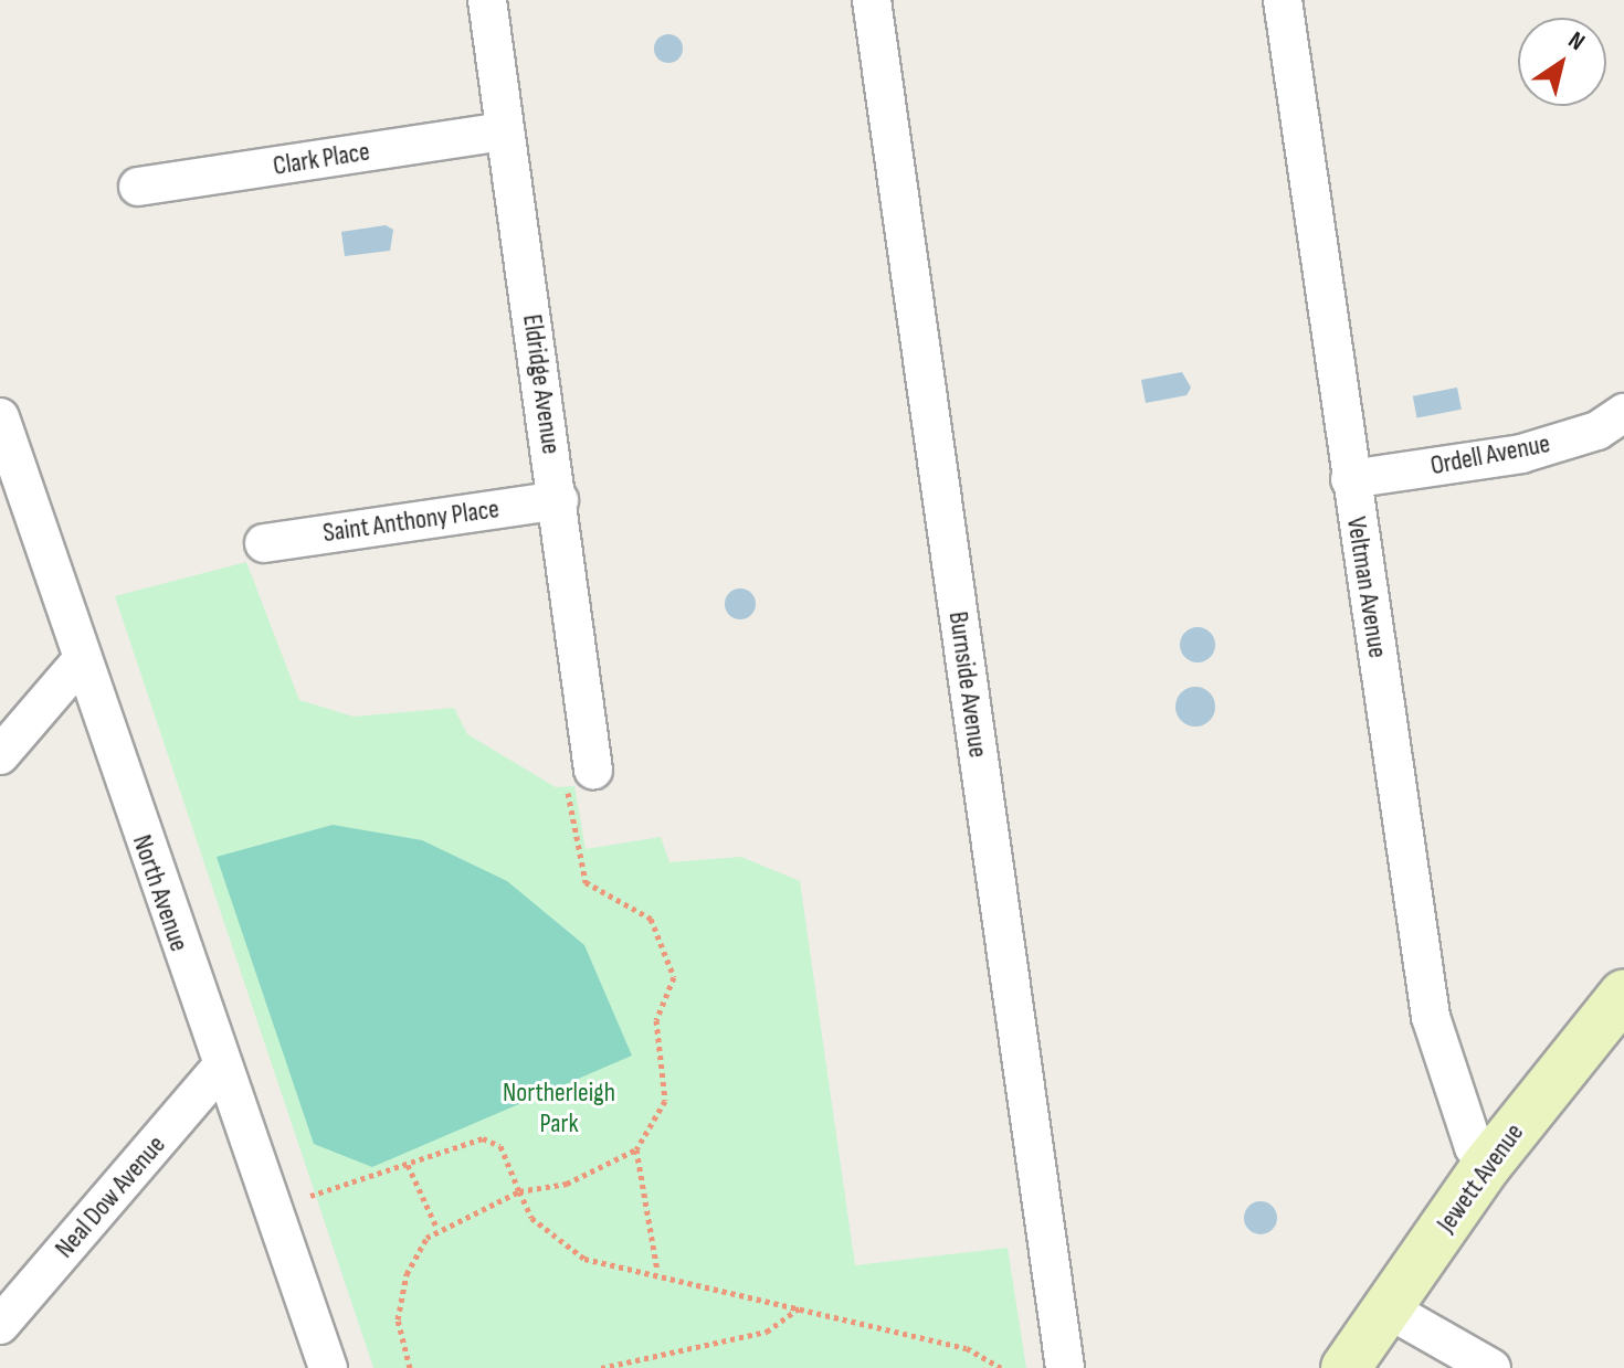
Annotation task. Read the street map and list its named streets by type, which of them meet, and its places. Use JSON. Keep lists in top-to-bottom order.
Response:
{
  "streets": {
    "street": [
      "Clark Place",
      "Eldridge Avenue",
      "Ordell Avenue",
      "Saint Anthony Place",
      "Veltman Avenue",
      "Burnside Avenue",
      "North Avenue",
      "Jewett Avenue",
      "Neal Dow Avenue"
    ]
  },
  "crossings": [
    ["Clark Place", "Eldridge Avenue"],
    ["Eldridge Avenue", "Saint Anthony Place"],
    ["Ordell Avenue", "Veltman Avenue"],
    ["Veltman Avenue", "Jewett Avenue"],
    ["North Avenue", "Neal Dow Avenue"]
  ],
  "parks": ["Northerleigh Park"],
  "north": "top right"
}
